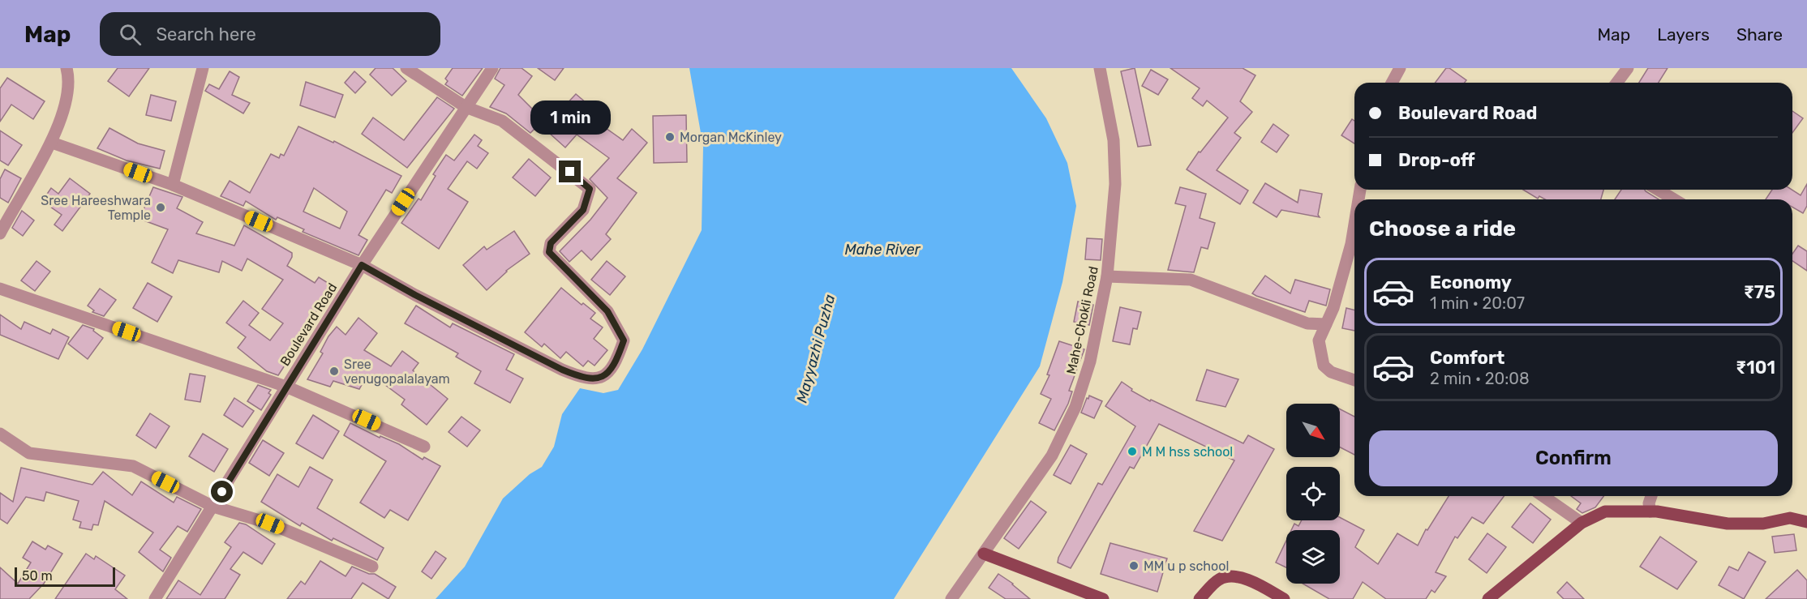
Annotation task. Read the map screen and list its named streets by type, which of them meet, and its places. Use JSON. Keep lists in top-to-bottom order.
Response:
{
  "streets": {
    "street": ["Mahe-Chokli Road", "Boulevard Road"]
  },
  "water": ["Mahe River", "Mayyazhi Puzha"],
  "places": [
    "Morgan McKinley",
    "Sree Hareeshwara Temple",
    "Sree venugopalalayam",
    "M M hss school",
    "MM u p school"
  ],
  "scale_bar": "50 m",
  "north": "bottom right",
  "page": {
    "header": "Map",
    "search": "Search here",
    "nav": ["Map", "Layers", "Share"],
    "banner": ["Boulevard Road", "Drop-off"],
    "bubble": "1 min",
    "heading": "Choose a ride",
    "list": [
      {
        "name": "Economy",
        "note": "1 min · 20:07",
        "value": "₹75"
      },
      {
        "name": "Comfort",
        "note": "2 min · 20:08",
        "value": "₹101"
      }
    ],
    "buttons": "Confirm",
    "scale": "50 m"
  }
}
